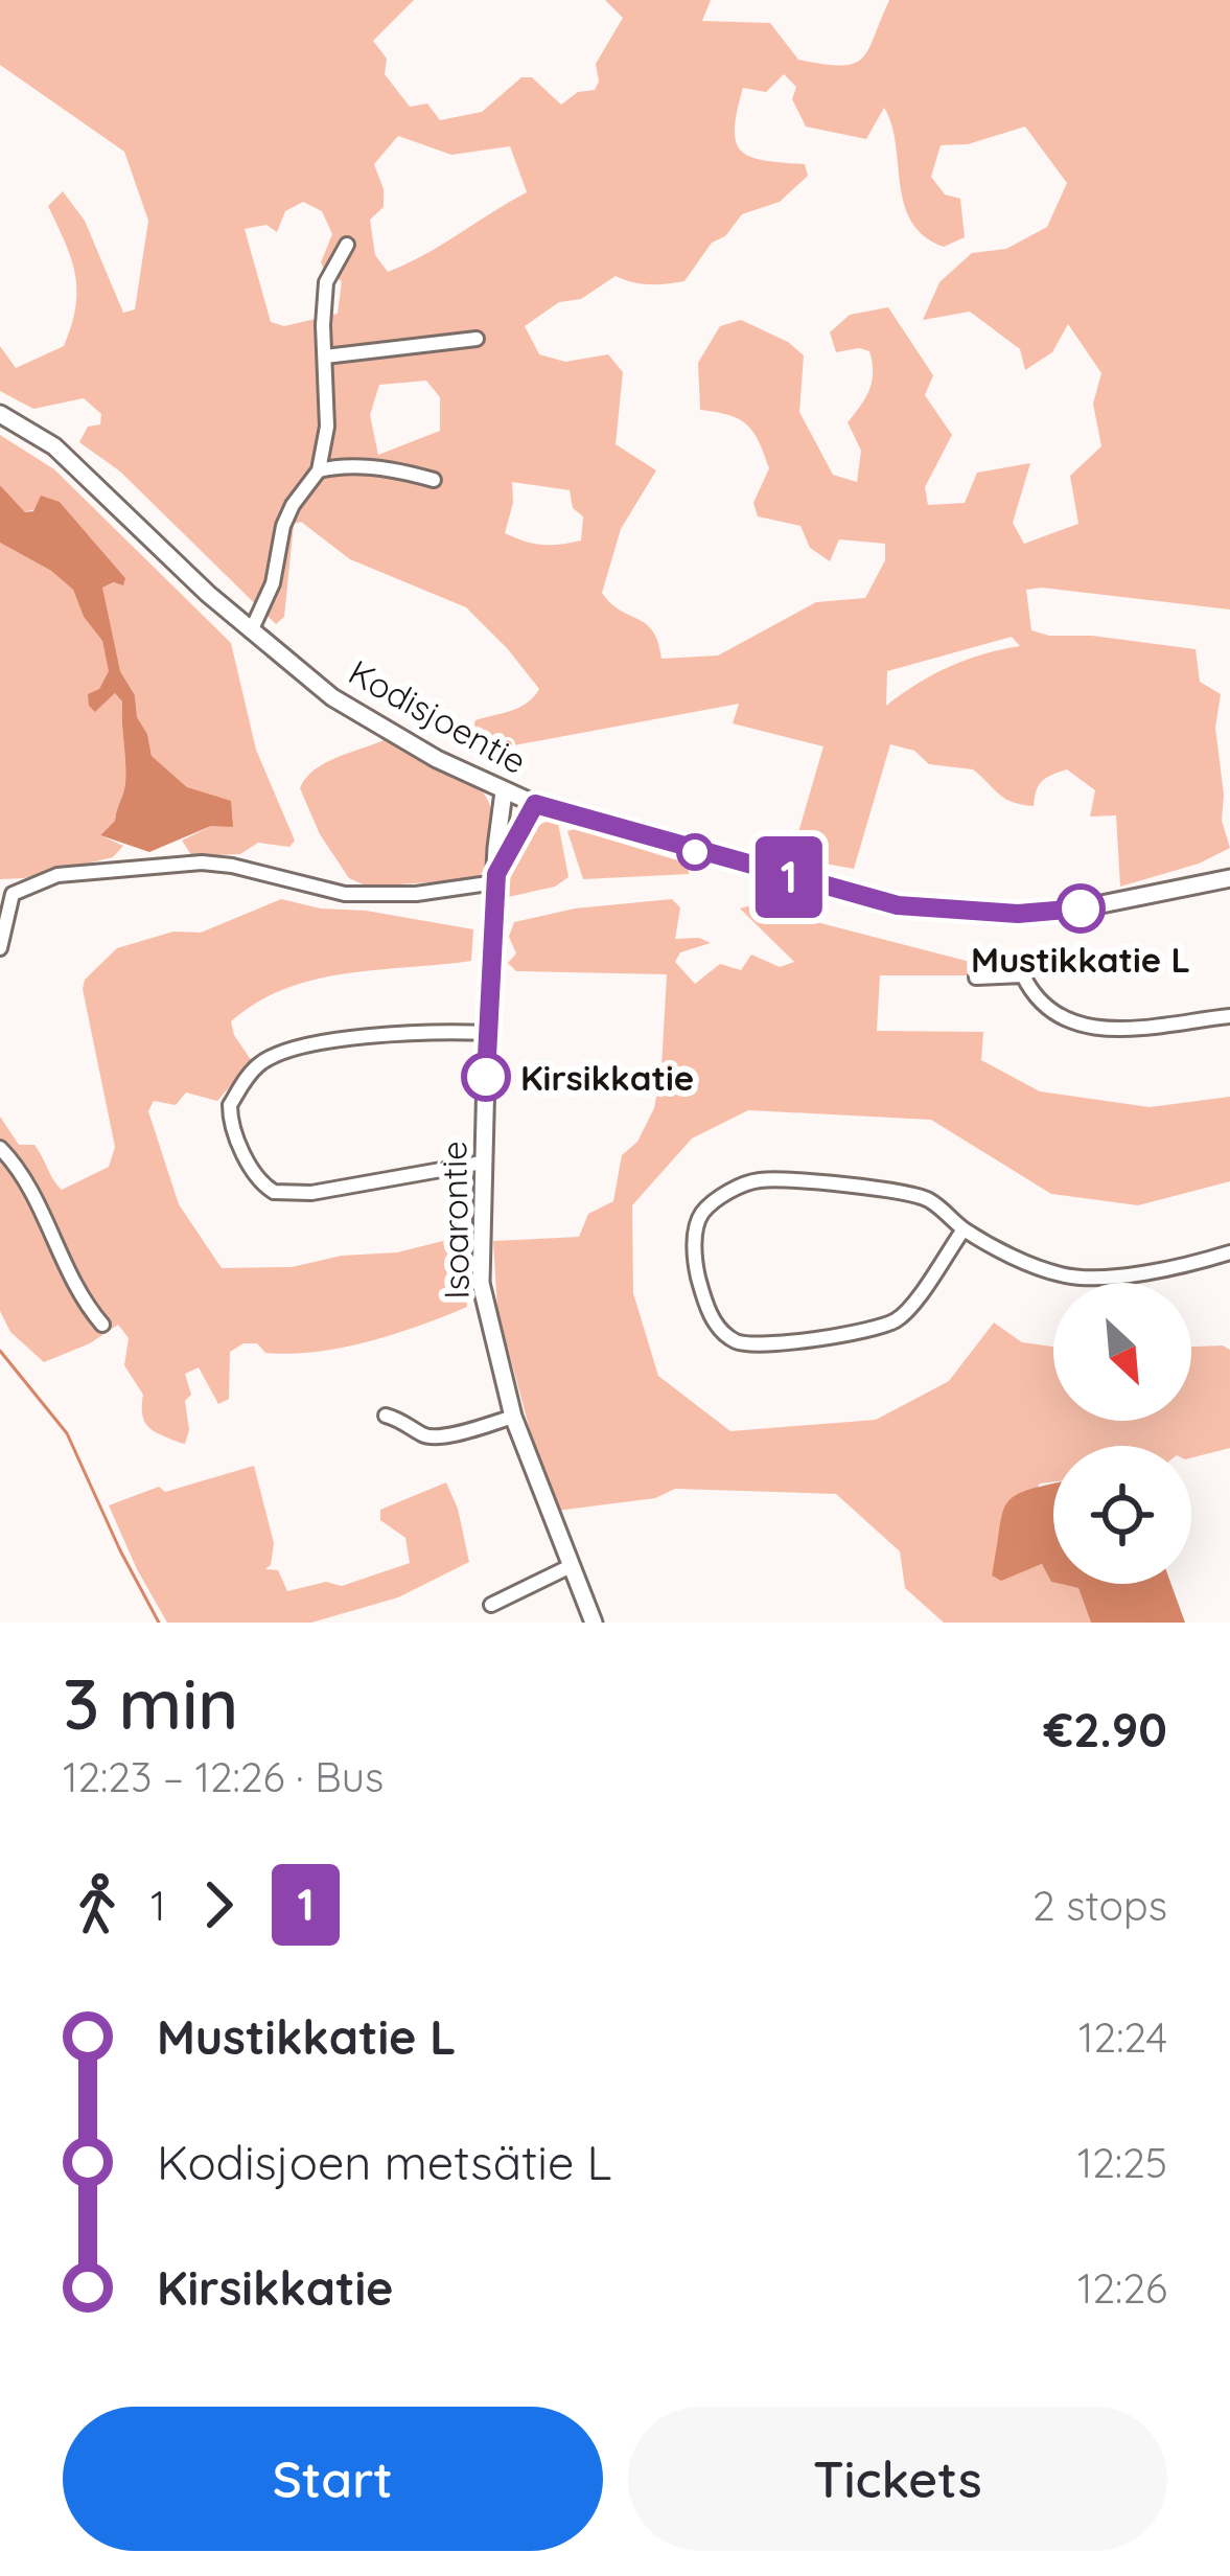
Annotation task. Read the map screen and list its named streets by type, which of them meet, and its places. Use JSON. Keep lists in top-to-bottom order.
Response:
{
  "streets": {
    "street": ["Kodisjoentie", "Isoarontie"]
  },
  "crossings": [
    ["Kodisjoentie", "Isoarontie"]
  ],
  "places": ["Mustikkatie L", "Kirsikkatie"],
  "lines": ["bus line 1"],
  "north": "bottom right",
  "page": {
    "on_map": "1",
    "heading": ["3 min", "12:23 – 12:26 · Bus", "€2.90"],
    "legs": ["1", "1", "2 stops"],
    "list": [
      {
        "name": "Mustikkatie L",
        "value": "12:24"
      },
      {
        "name": "Kodisjoen metsätie L",
        "value": "12:25"
      },
      {
        "name": "Kirsikkatie",
        "value": "12:26"
      }
    ],
    "buttons": ["Start", "Tickets"]
  }
}
